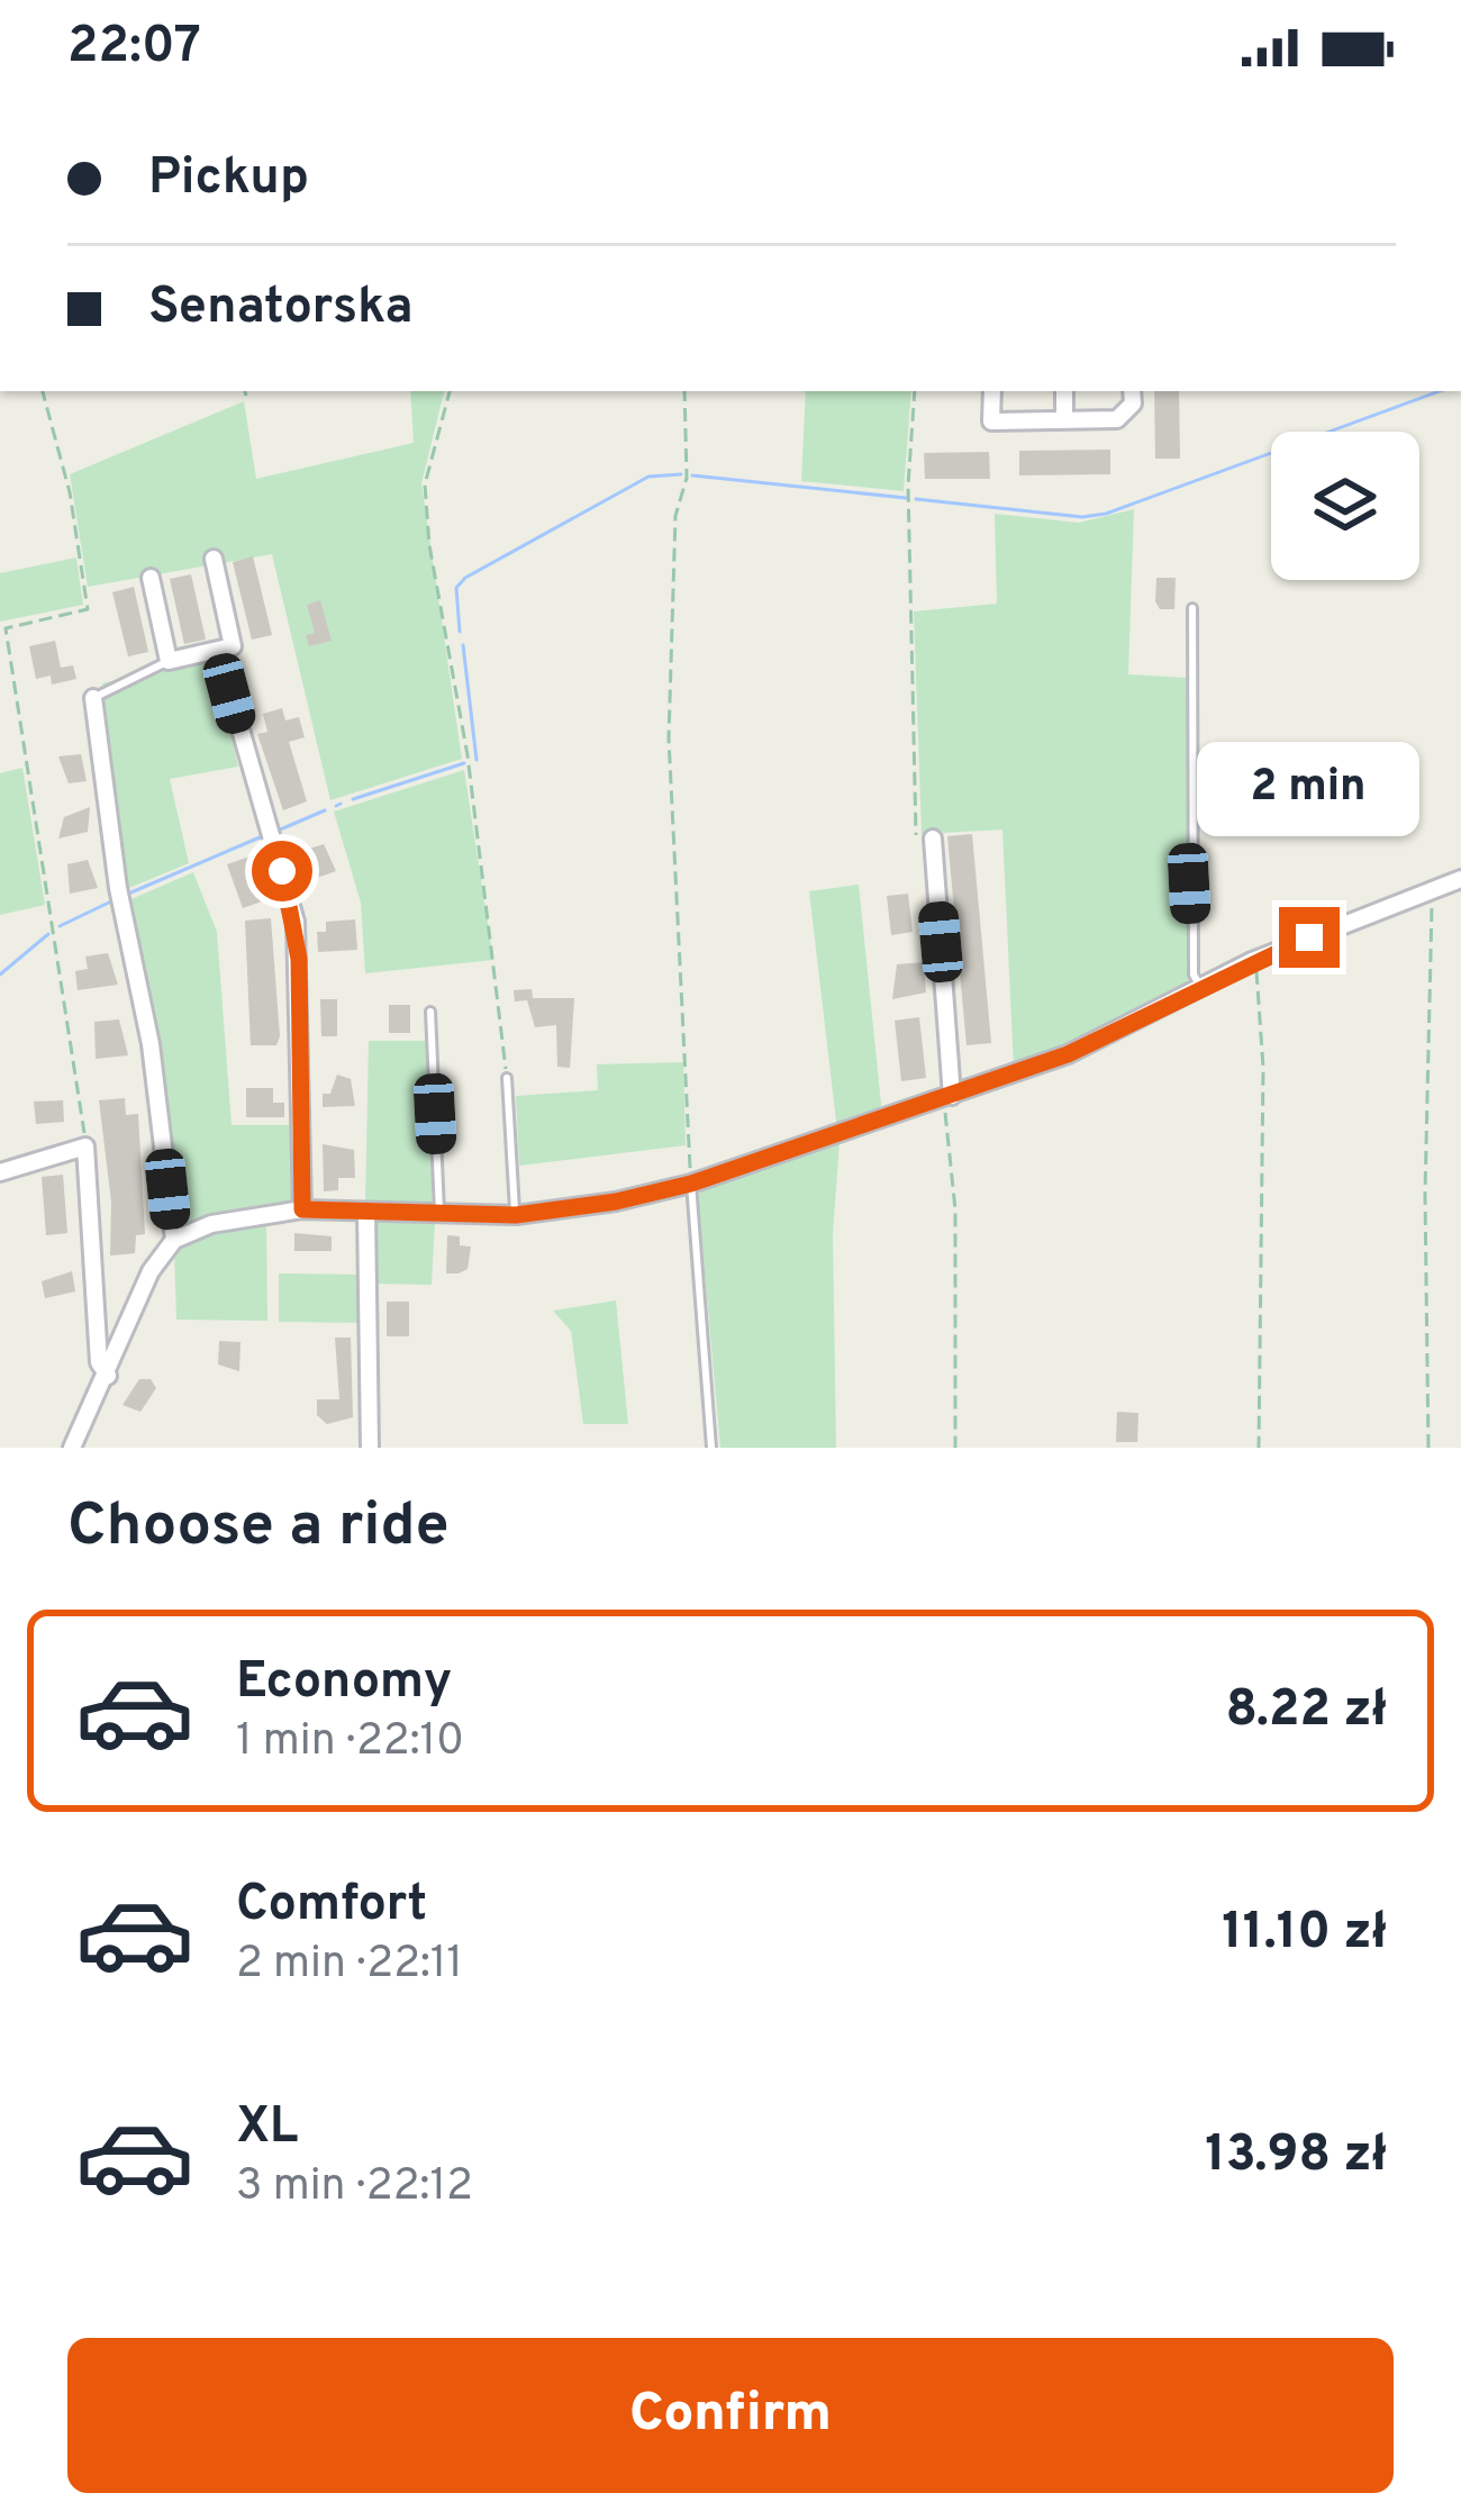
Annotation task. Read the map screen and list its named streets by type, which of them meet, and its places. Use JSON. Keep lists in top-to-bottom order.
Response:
{
  "page": {
    "status": "22:07",
    "banner": ["Pickup", "Senatorska"],
    "bubble": "2 min",
    "heading": "Choose a ride",
    "list": [
      {
        "name": "Economy",
        "note": "1 min · 22:10",
        "value": "8.22 zł"
      },
      {
        "name": "Comfort",
        "note": "2 min · 22:11",
        "value": "11.10 zł"
      },
      {
        "name": "XL",
        "note": "3 min · 22:12",
        "value": "13.98 zł"
      }
    ],
    "buttons": "Confirm"
  }
}
